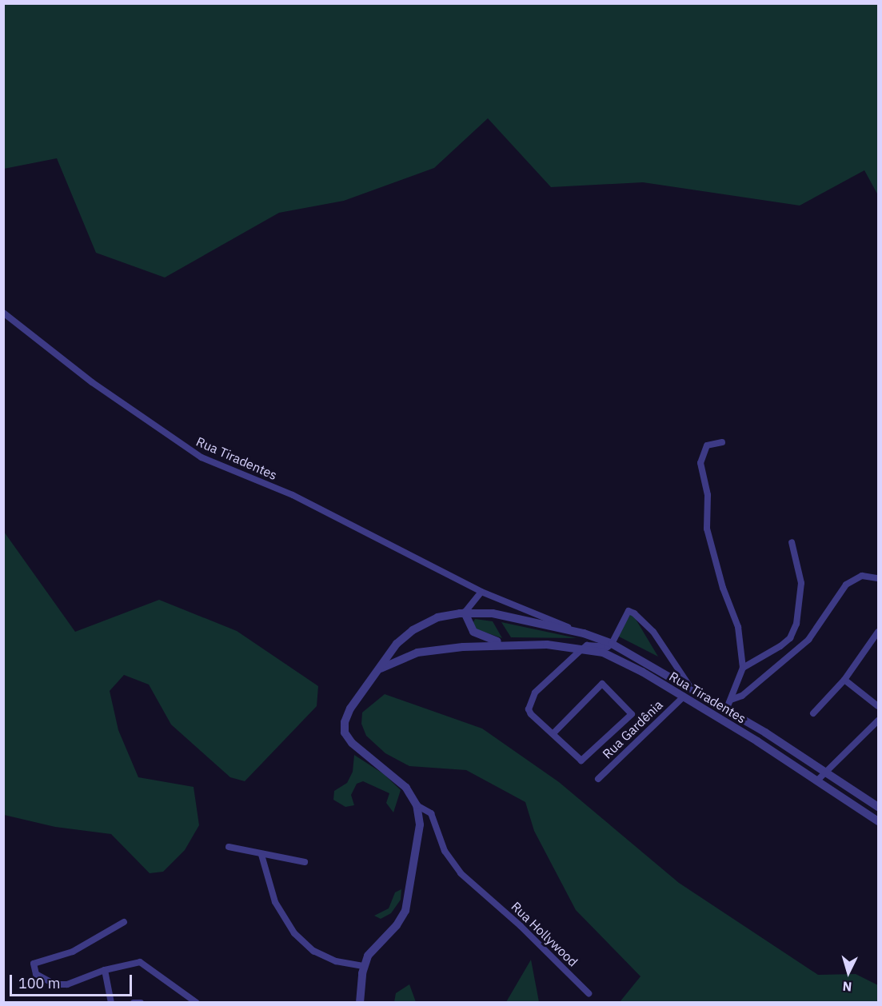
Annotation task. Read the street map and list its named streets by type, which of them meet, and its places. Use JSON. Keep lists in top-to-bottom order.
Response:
{
  "streets": {
    "street": ["Rua Tiradentes", "Rua Gardênia", "Rua Hollywood"]
  },
  "crossings": [
    ["Rua Tiradentes", "Rua Gardênia"],
    ["Rua Tiradentes", "Rua Hollywood"]
  ],
  "scale_bar": "100 m",
  "north": "bottom"
}
